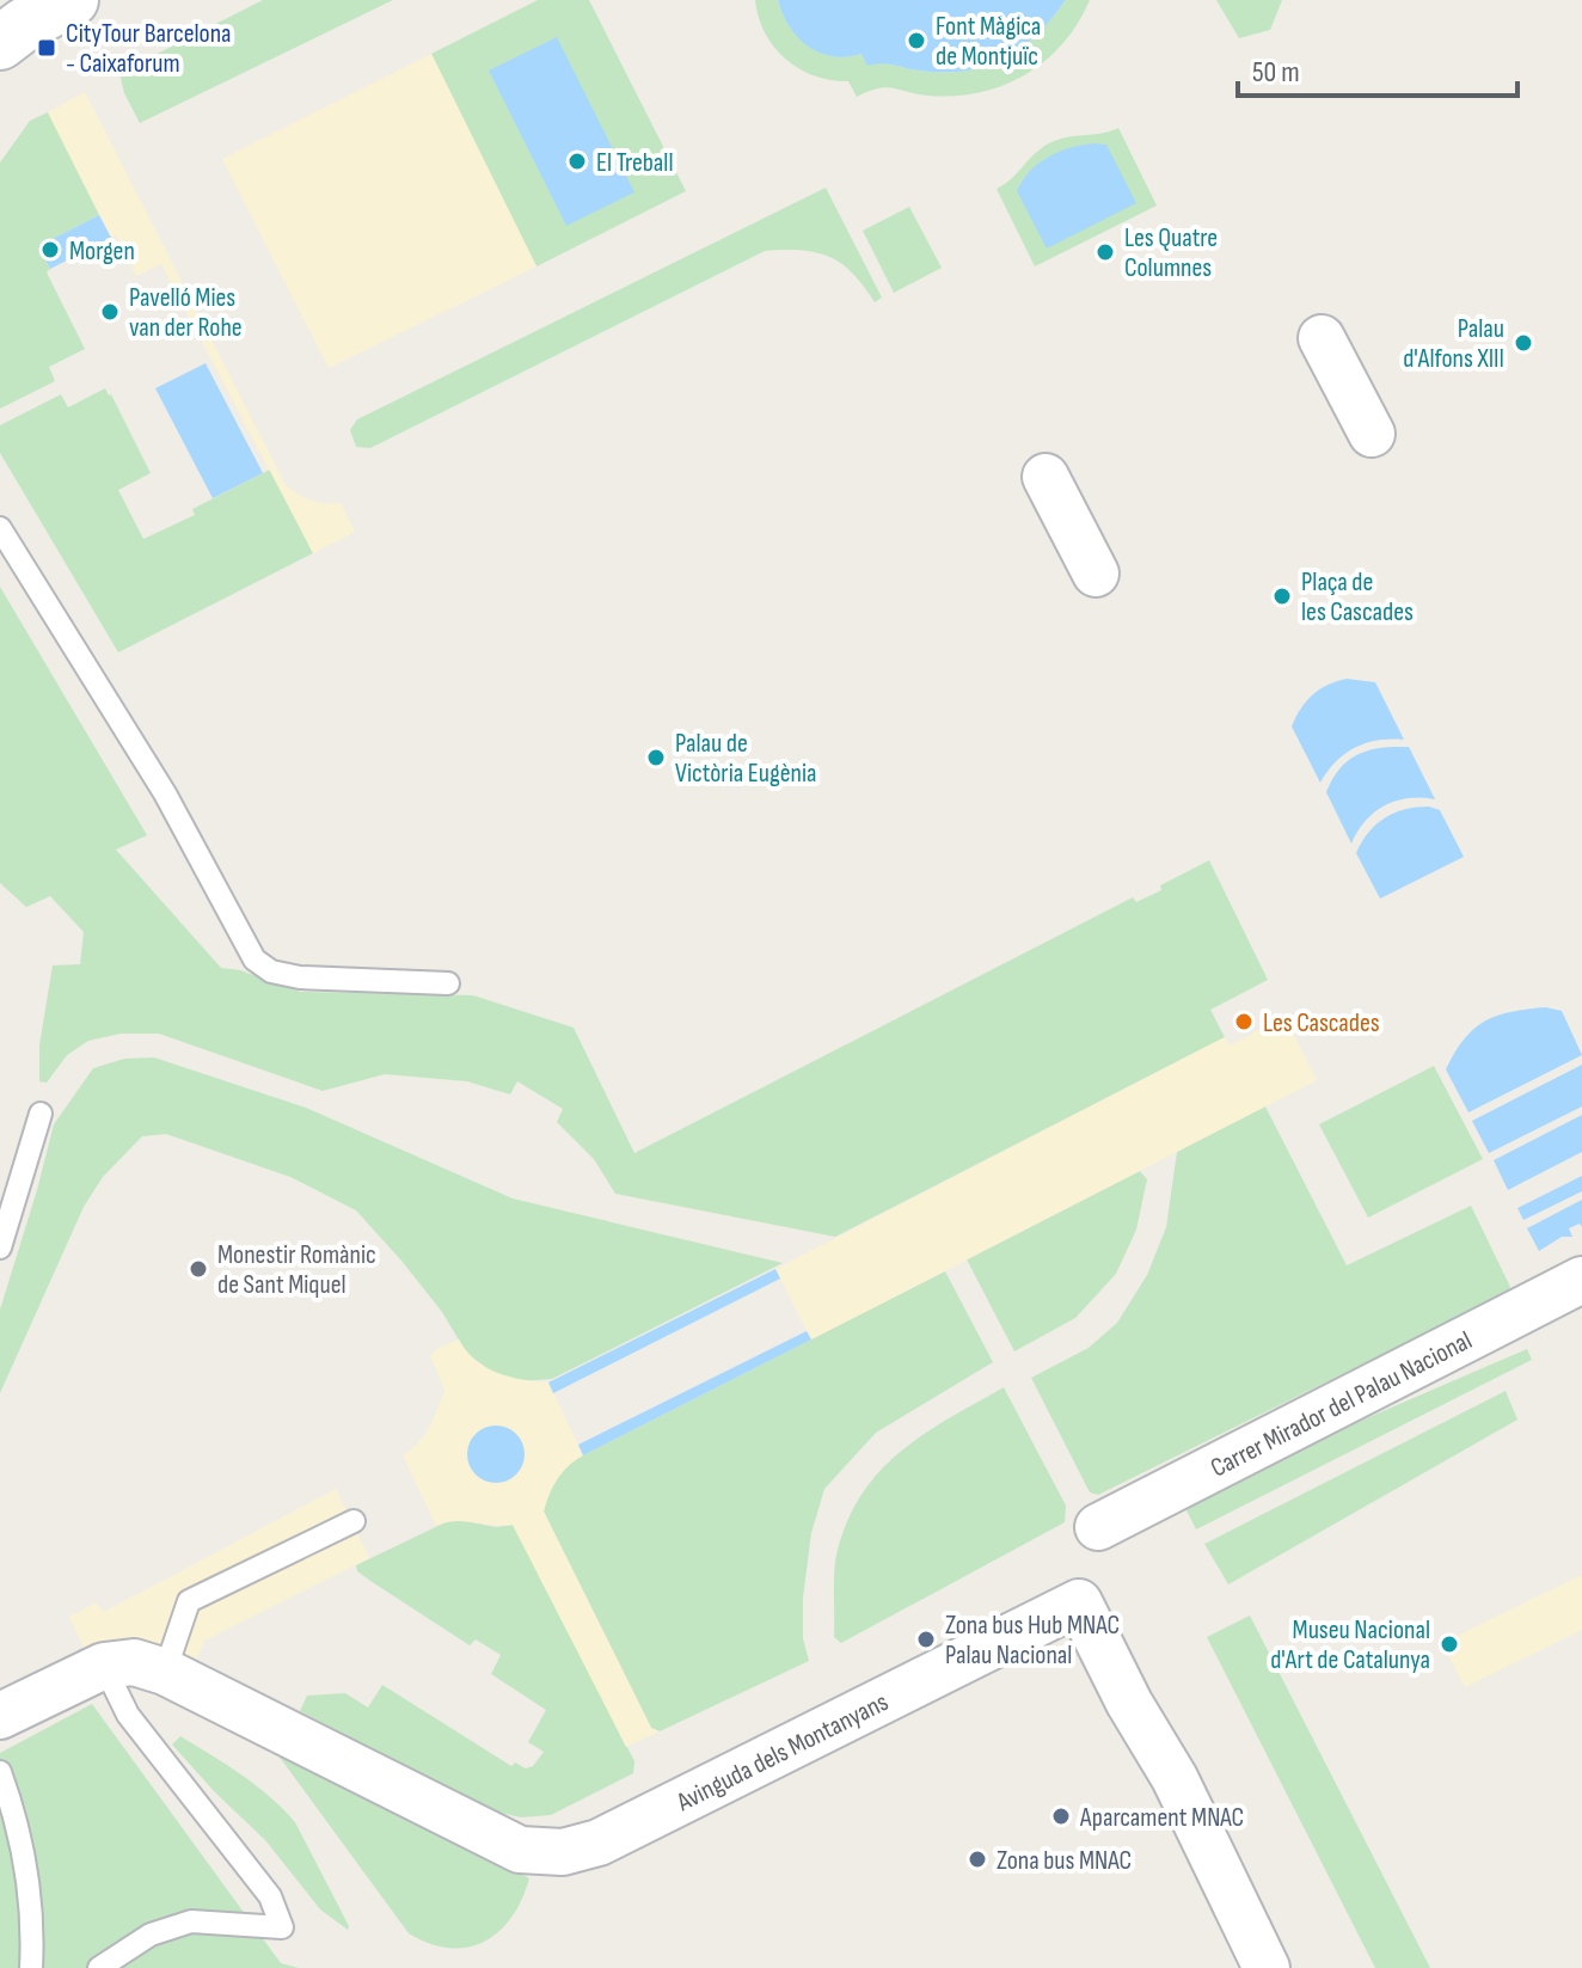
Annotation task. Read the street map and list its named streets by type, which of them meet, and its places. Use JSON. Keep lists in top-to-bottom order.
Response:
{
  "streets": {
    "street": ["Carrer Mirador del Palau Nacional", "Avinguda dels Montanyans"]
  },
  "places": {
    "other": [
      "Font Màgica de Montjuïc",
      "El Treball",
      "Morgen",
      "Les Quatre Columnes",
      "Pavelló Mies van der Rohe",
      "Palau d'Alfons XIII",
      "Plaça de les Cascades",
      "Palau de Victòria Eugènia",
      "Les Cascades",
      "Monestir Romànic de Sant Miquel",
      "Zona bus Hub MNAC Palau Nacional",
      "Museu Nacional d'Art de Catalunya",
      "Aparcament MNAC",
      "Zona bus MNAC"
    ],
    "transit": ["CityTour Barcelona - Caixaforum"]
  },
  "scale_bar": "50 m"
}
